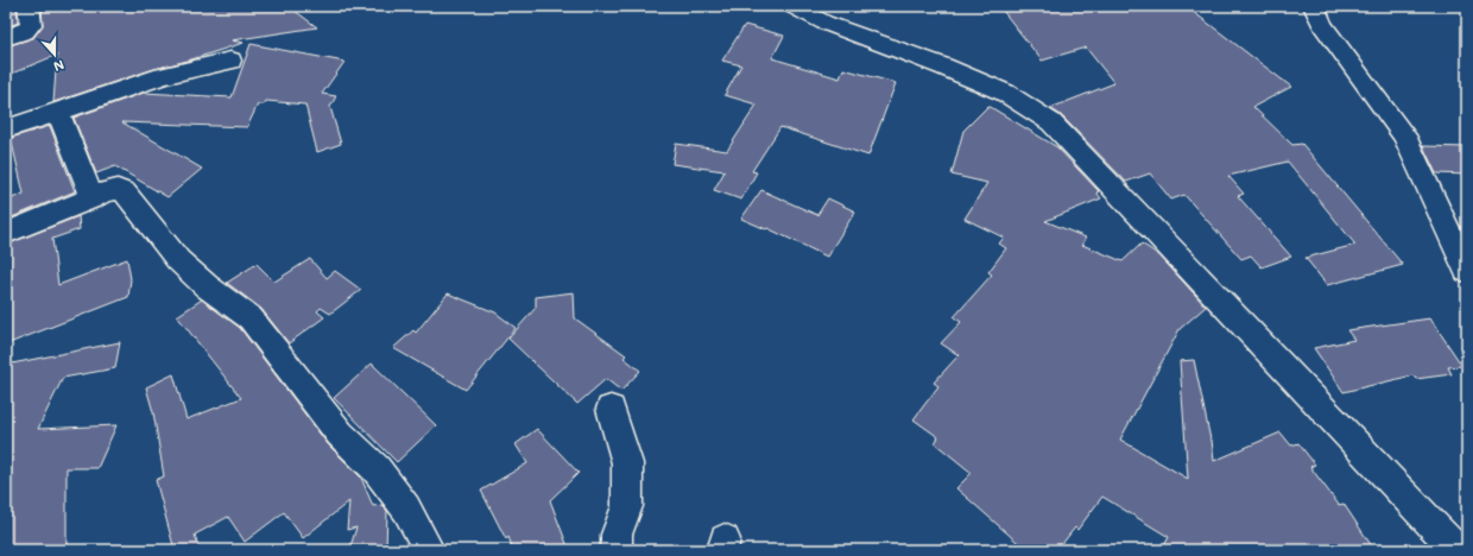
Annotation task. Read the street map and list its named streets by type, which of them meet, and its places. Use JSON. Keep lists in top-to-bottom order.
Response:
{
  "north": "bottom"
}
